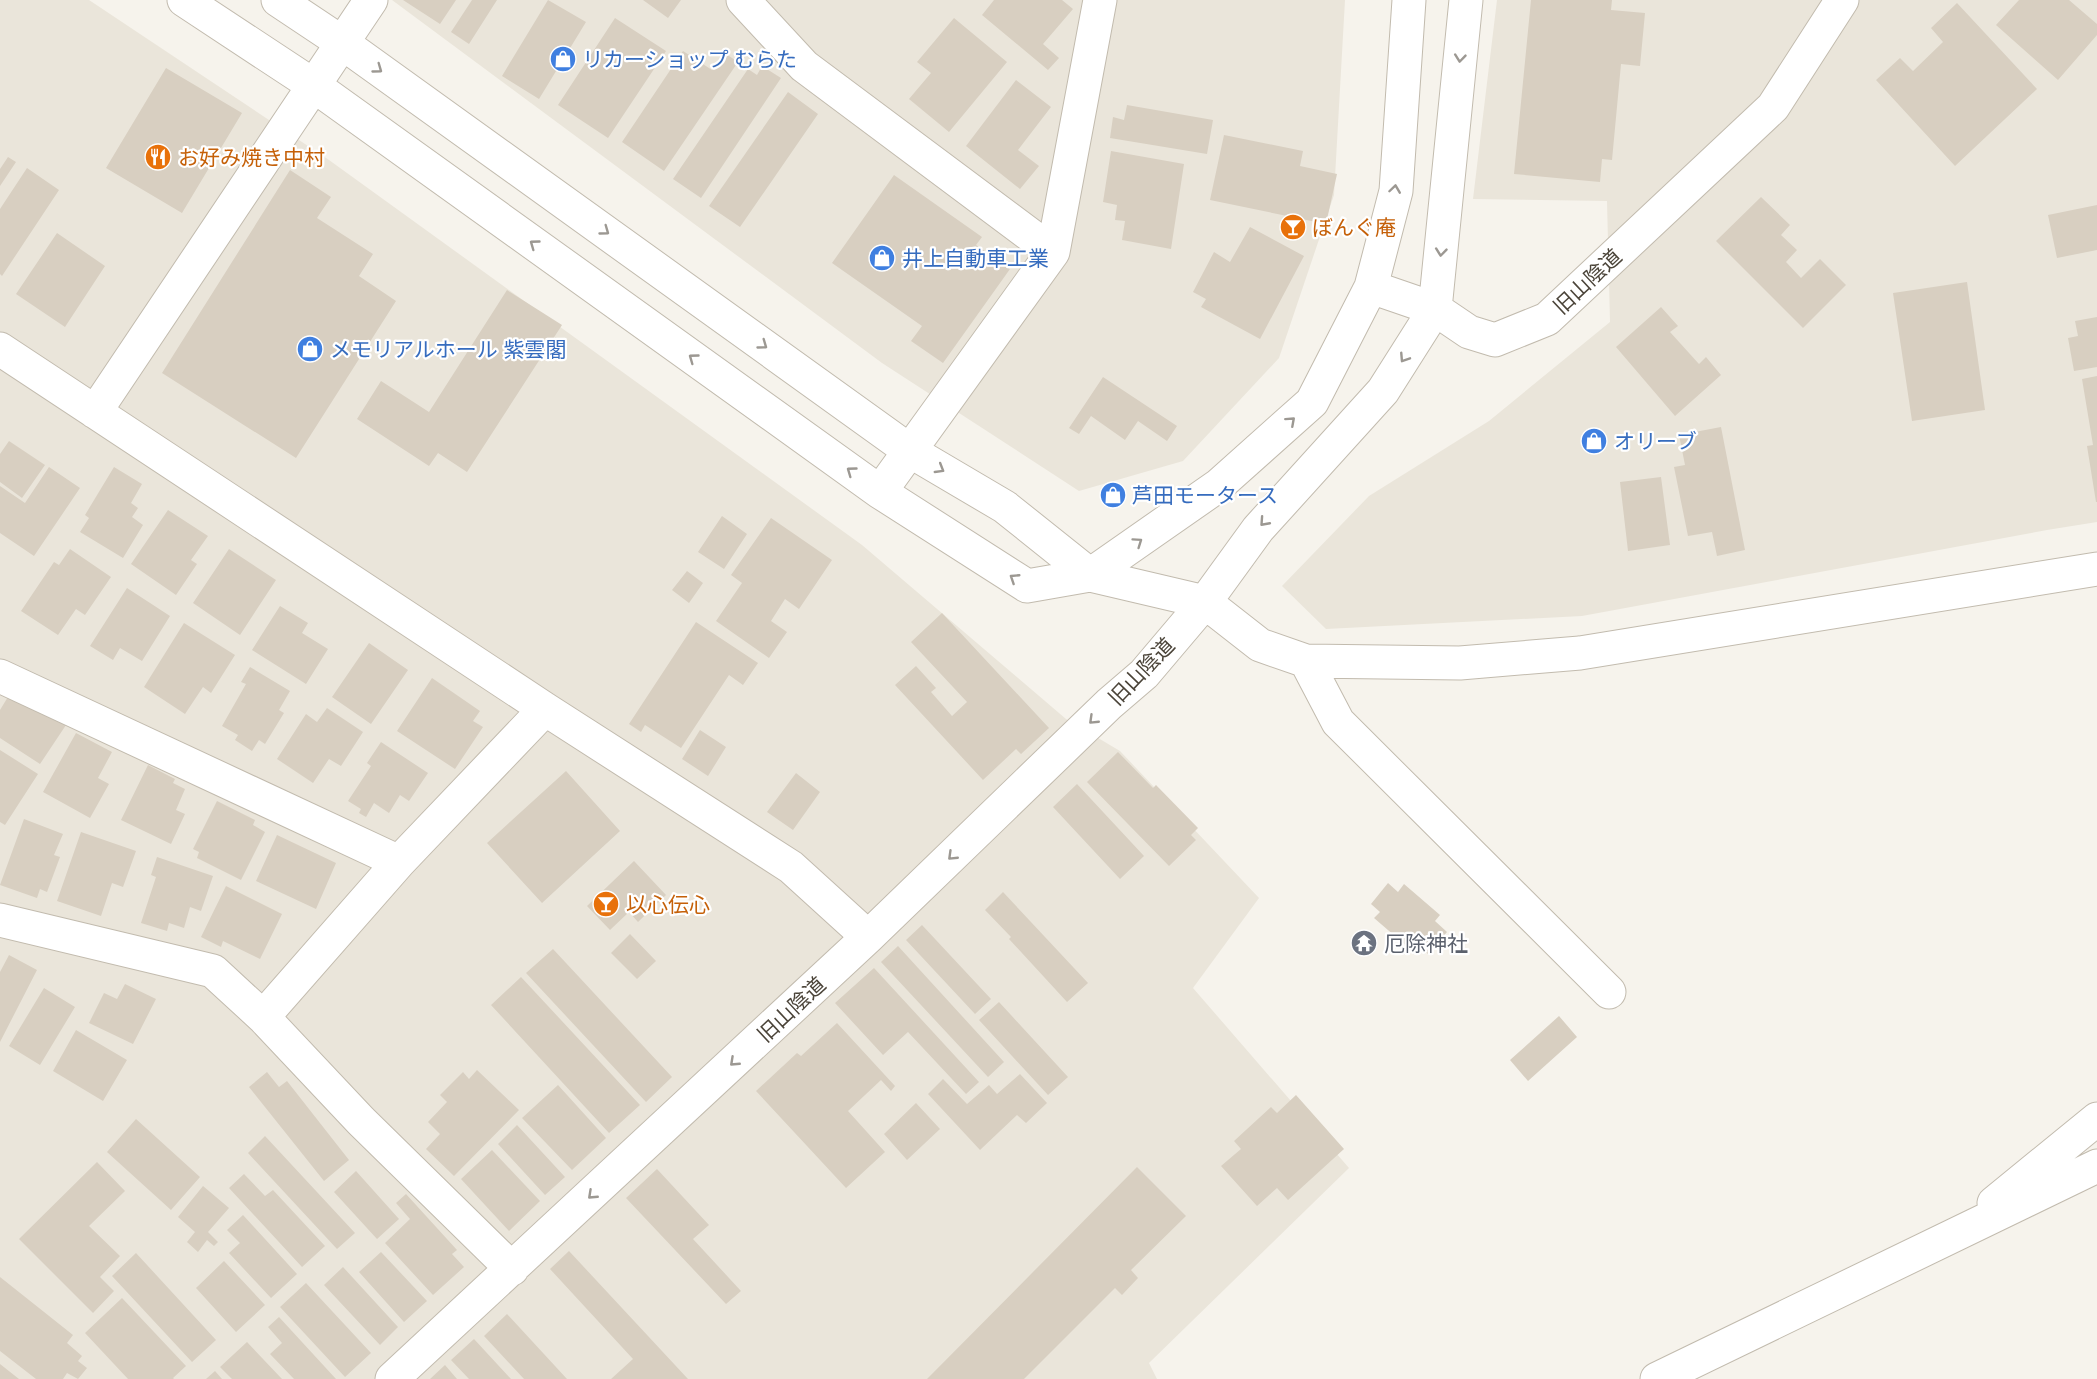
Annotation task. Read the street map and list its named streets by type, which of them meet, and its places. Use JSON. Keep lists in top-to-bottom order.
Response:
{
  "streets": {
    "street": ["旧山陰道"]
  },
  "places": {
    "shop": [
      "リカーショップ むらた",
      "井上自動車工業",
      "メモリアルホール 紫雲閣",
      "オリーブ",
      "芦田モータース"
    ],
    "restaurant": ["お好み焼き中村"],
    "bar": ["ぼんぐ庵", "以心伝心"],
    "temple": ["厄除神社"]
  }
}
